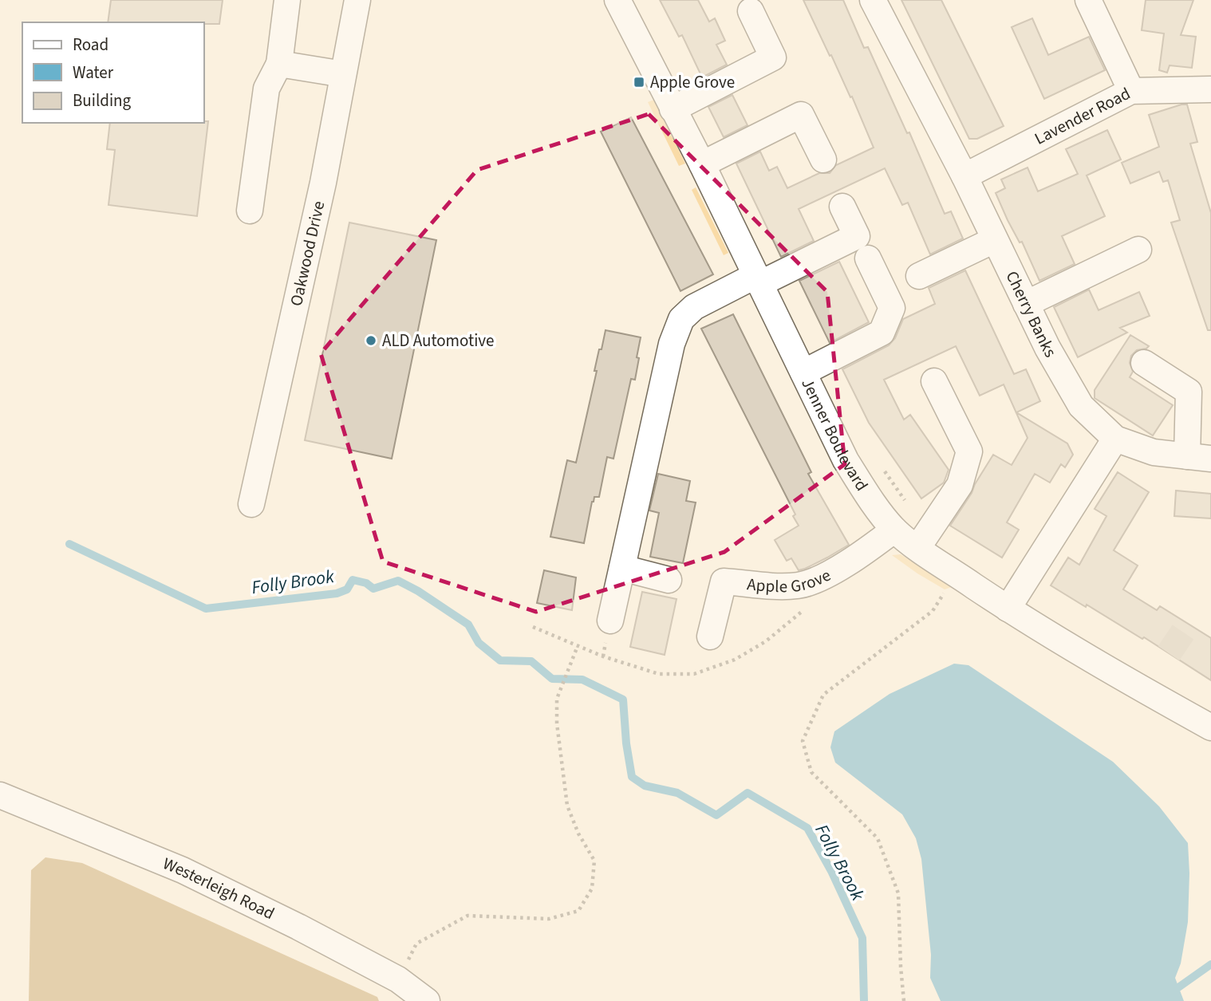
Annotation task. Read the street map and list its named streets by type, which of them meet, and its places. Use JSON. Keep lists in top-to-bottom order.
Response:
{
  "streets": {
    "street": [
      "Lavender Road",
      "Oakwood Drive",
      "Cherry Banks",
      "Jenner Boulevard",
      "Apple Grove",
      "Westerleigh Road"
    ]
  },
  "crossings": [
    ["Lavender Road", "Cherry Banks"],
    ["Jenner Boulevard", "Apple Grove"]
  ],
  "water": ["Folly Brook"],
  "places": {
    "transit": ["Apple Grove"],
    "other": ["ALD Automotive"]
  },
  "legend": ["Road", "Water", "Building"]
}
